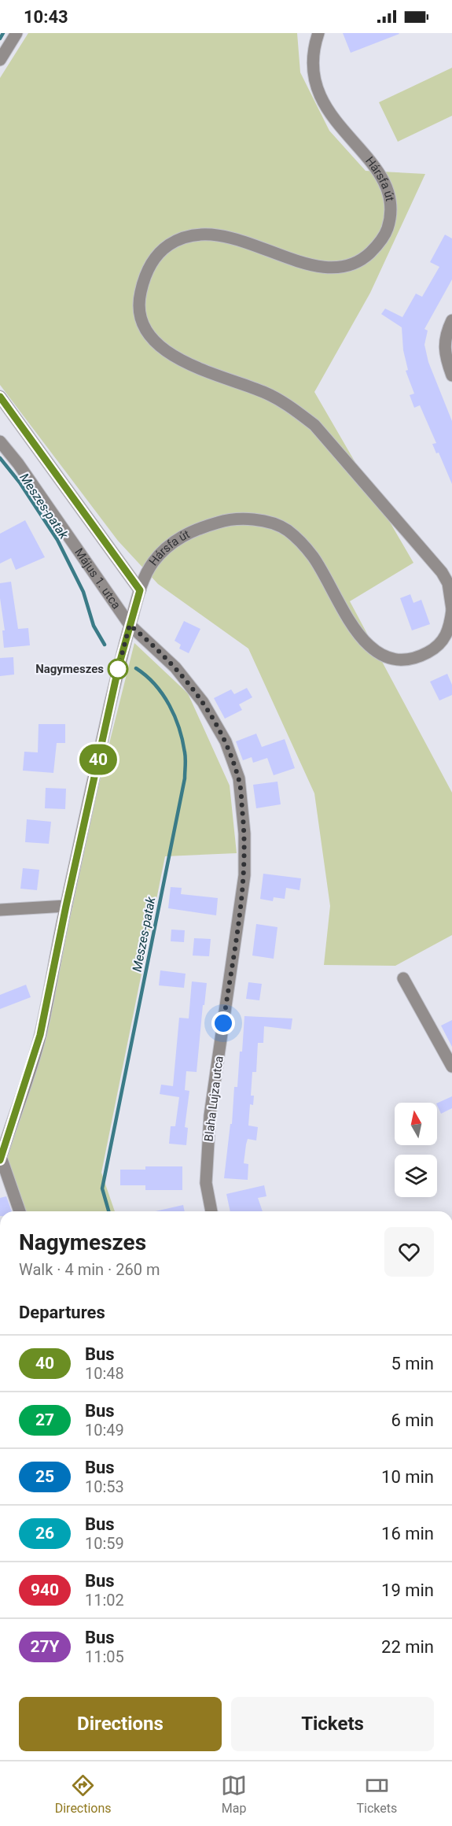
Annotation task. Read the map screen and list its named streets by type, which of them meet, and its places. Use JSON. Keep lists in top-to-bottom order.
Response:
{
  "streets": {
    "street": ["Hársfa út", "Május 1. utca", "Blaha Lujza utca"]
  },
  "crossings": [
    ["Hársfa út", "Május 1. utca"],
    ["Hársfa út", "Blaha Lujza utca"],
    ["Május 1. utca", "Blaha Lujza utca"]
  ],
  "water": ["Meszes-patak"],
  "places": ["Nagymeszes"],
  "lines": ["bus line 40"],
  "north": "top",
  "page": {
    "status": "10:43",
    "on_map": "40",
    "heading": [
      ["Nagymeszes", "Walk · 4 min · 260 m"],
      "Departures"
    ],
    "list": [
      {
        "mark": "40",
        "name": "Bus",
        "note": "10:48",
        "value": "5 min"
      },
      {
        "mark": "27",
        "name": "Bus",
        "note": "10:49",
        "value": "6 min"
      },
      {
        "mark": "25",
        "name": "Bus",
        "note": "10:53",
        "value": "10 min"
      },
      {
        "mark": "26",
        "name": "Bus",
        "note": "10:59",
        "value": "16 min"
      },
      {
        "mark": "940",
        "name": "Bus",
        "note": "11:02",
        "value": "19 min"
      },
      {
        "mark": "27Y",
        "name": "Bus",
        "note": "11:05",
        "value": "22 min"
      }
    ],
    "buttons": ["Directions", "Tickets"],
    "tabs": ["Directions", "Map", "Tickets"]
  }
}
